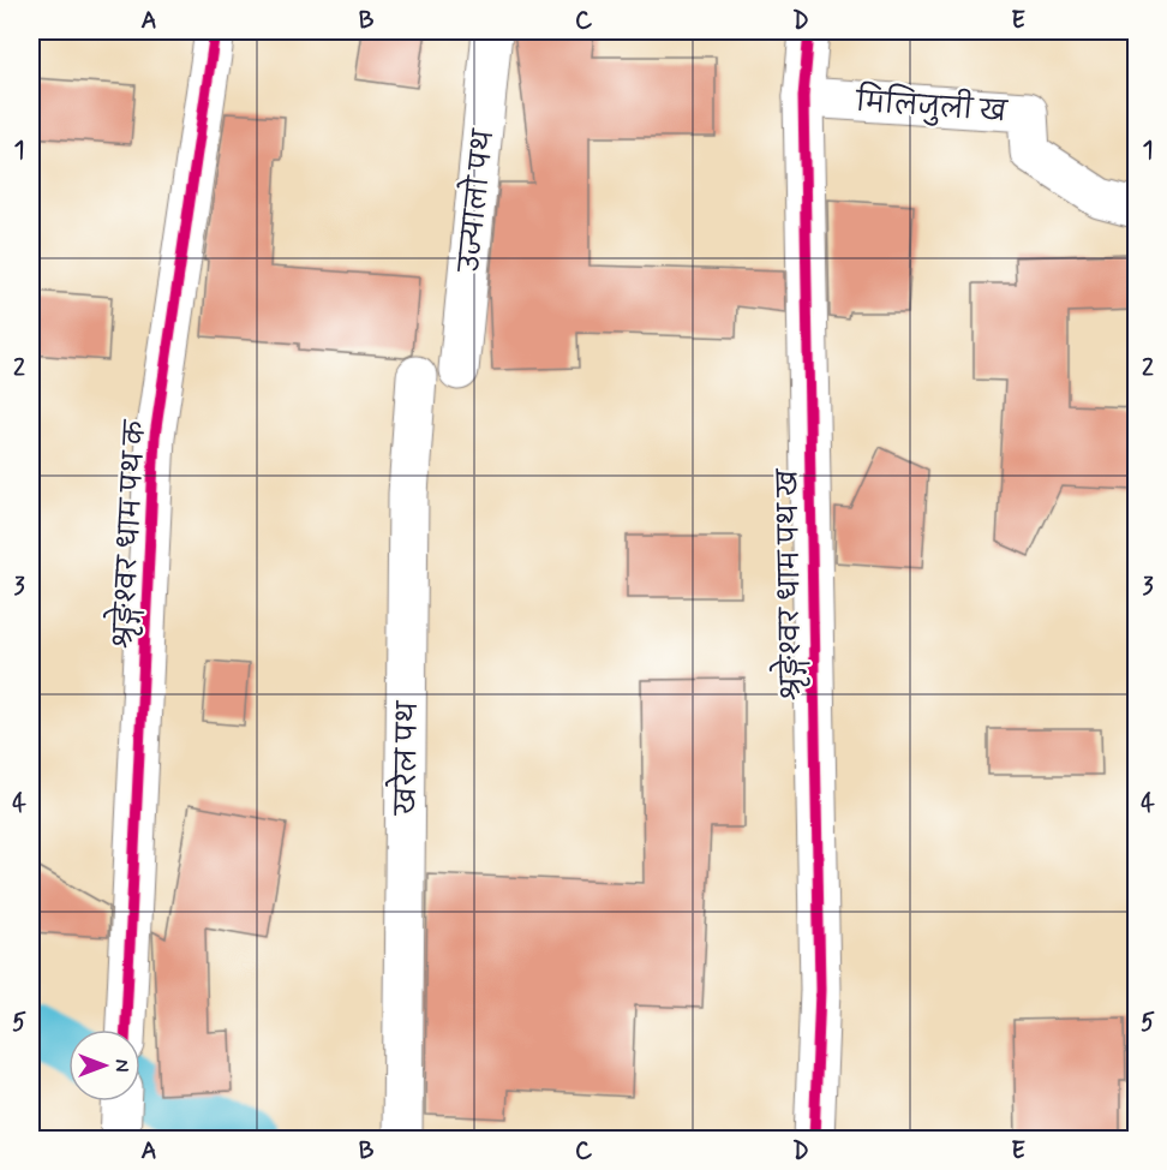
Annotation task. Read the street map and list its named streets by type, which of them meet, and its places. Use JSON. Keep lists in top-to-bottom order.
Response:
{
  "streets": {
    "street": [
      "मिलिजुली ख",
      "उज्यालो पथ",
      "श्रृङ्गेश्वर धाम पथ क",
      "श्रृङ्गेश्वर धाम पथ ख",
      "खरेल पथ"
    ]
  },
  "crossings": [
    ["मिलिजुली ख", "श्रृङ्गेश्वर धाम पथ ख"]
  ],
  "north": "right",
  "grid": {
    "columns": [
      "A",
      "B",
      "C",
      "D",
      "E"
    ],
    "rows": [
      "1",
      "2",
      "3",
      "4",
      "5"
    ]
  }
}
